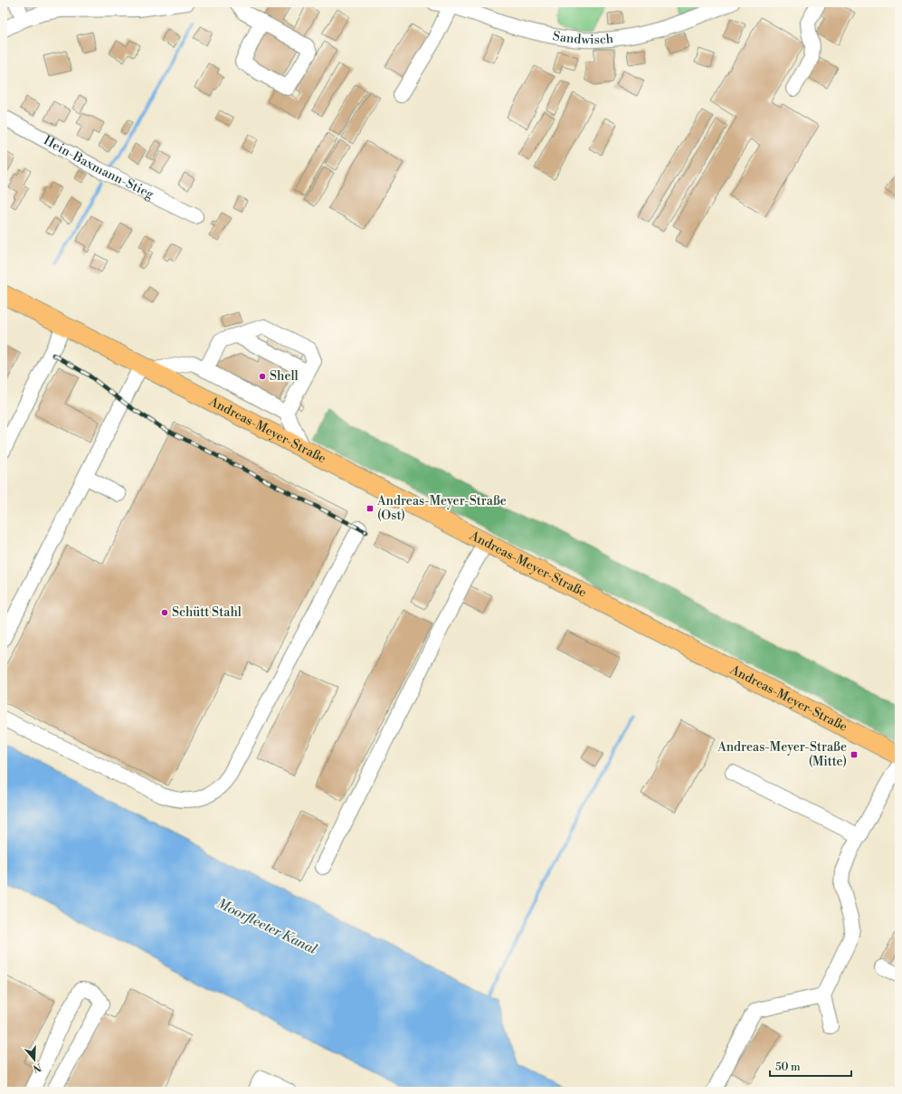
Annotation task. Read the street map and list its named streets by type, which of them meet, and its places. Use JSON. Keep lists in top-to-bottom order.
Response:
{
  "streets": {
    "main road": ["Andreas-Meyer-Straße"],
    "street": ["Sandwisch", "Hein-Baxmann-Stieg"]
  },
  "water": ["Moorfleeter Kanal"],
  "places": {
    "other": ["Shell", "Schütt Stahl"],
    "transit": ["Andreas-Meyer-Straße (Ost)", "Andreas-Meyer-Straße (Mitte)"]
  },
  "scale_bar": "50 m",
  "north": "bottom"
}
